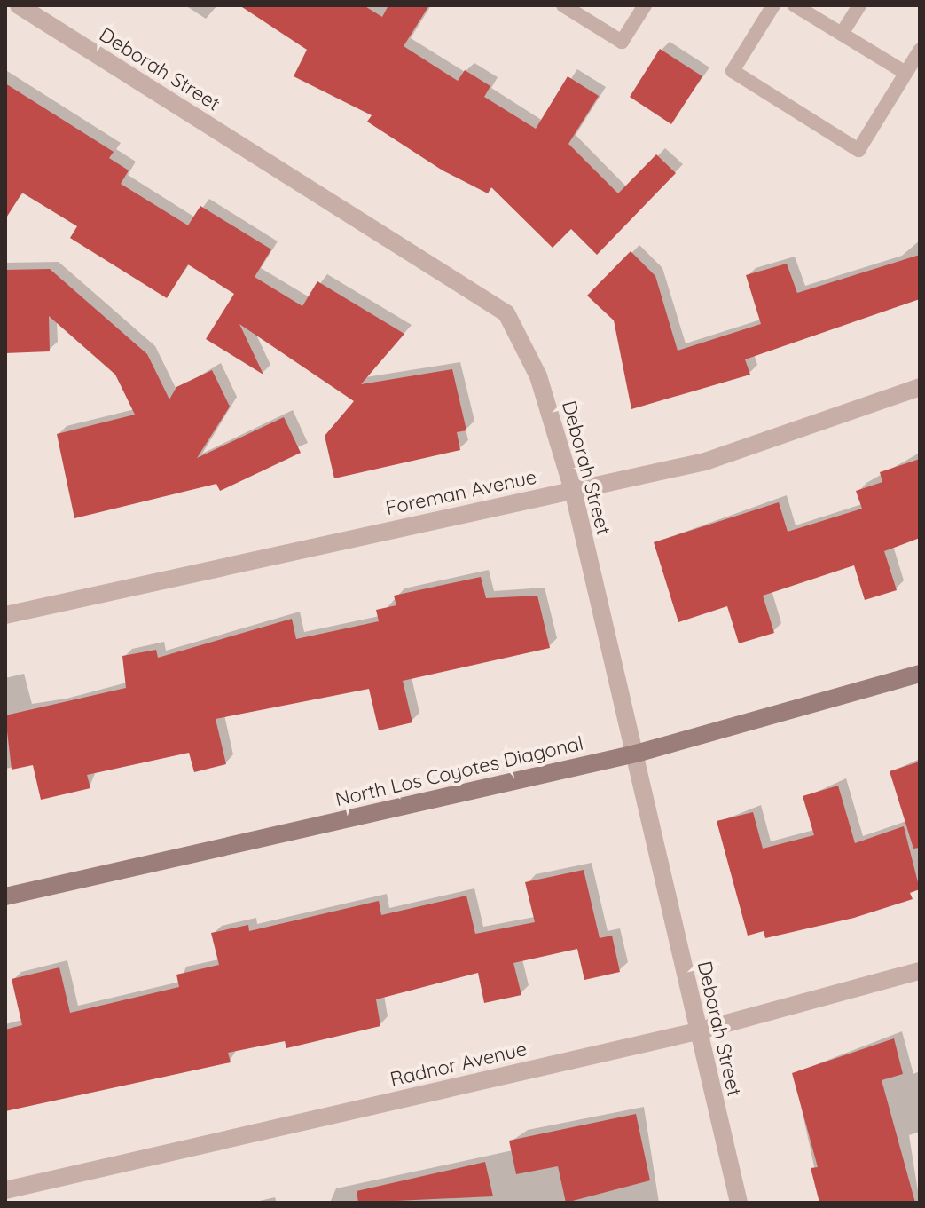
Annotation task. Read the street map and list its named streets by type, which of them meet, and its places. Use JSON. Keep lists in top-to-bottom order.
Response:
{
  "streets": {
    "main road": ["North Los Coyotes Diagonal"],
    "street": ["Deborah Street", "Foreman Avenue", "Radnor Avenue"]
  },
  "crossings": [
    ["Deborah Street", "Foreman Avenue"],
    ["Deborah Street", "North Los Coyotes Diagonal"],
    ["Deborah Street", "Radnor Avenue"]
  ]
}
